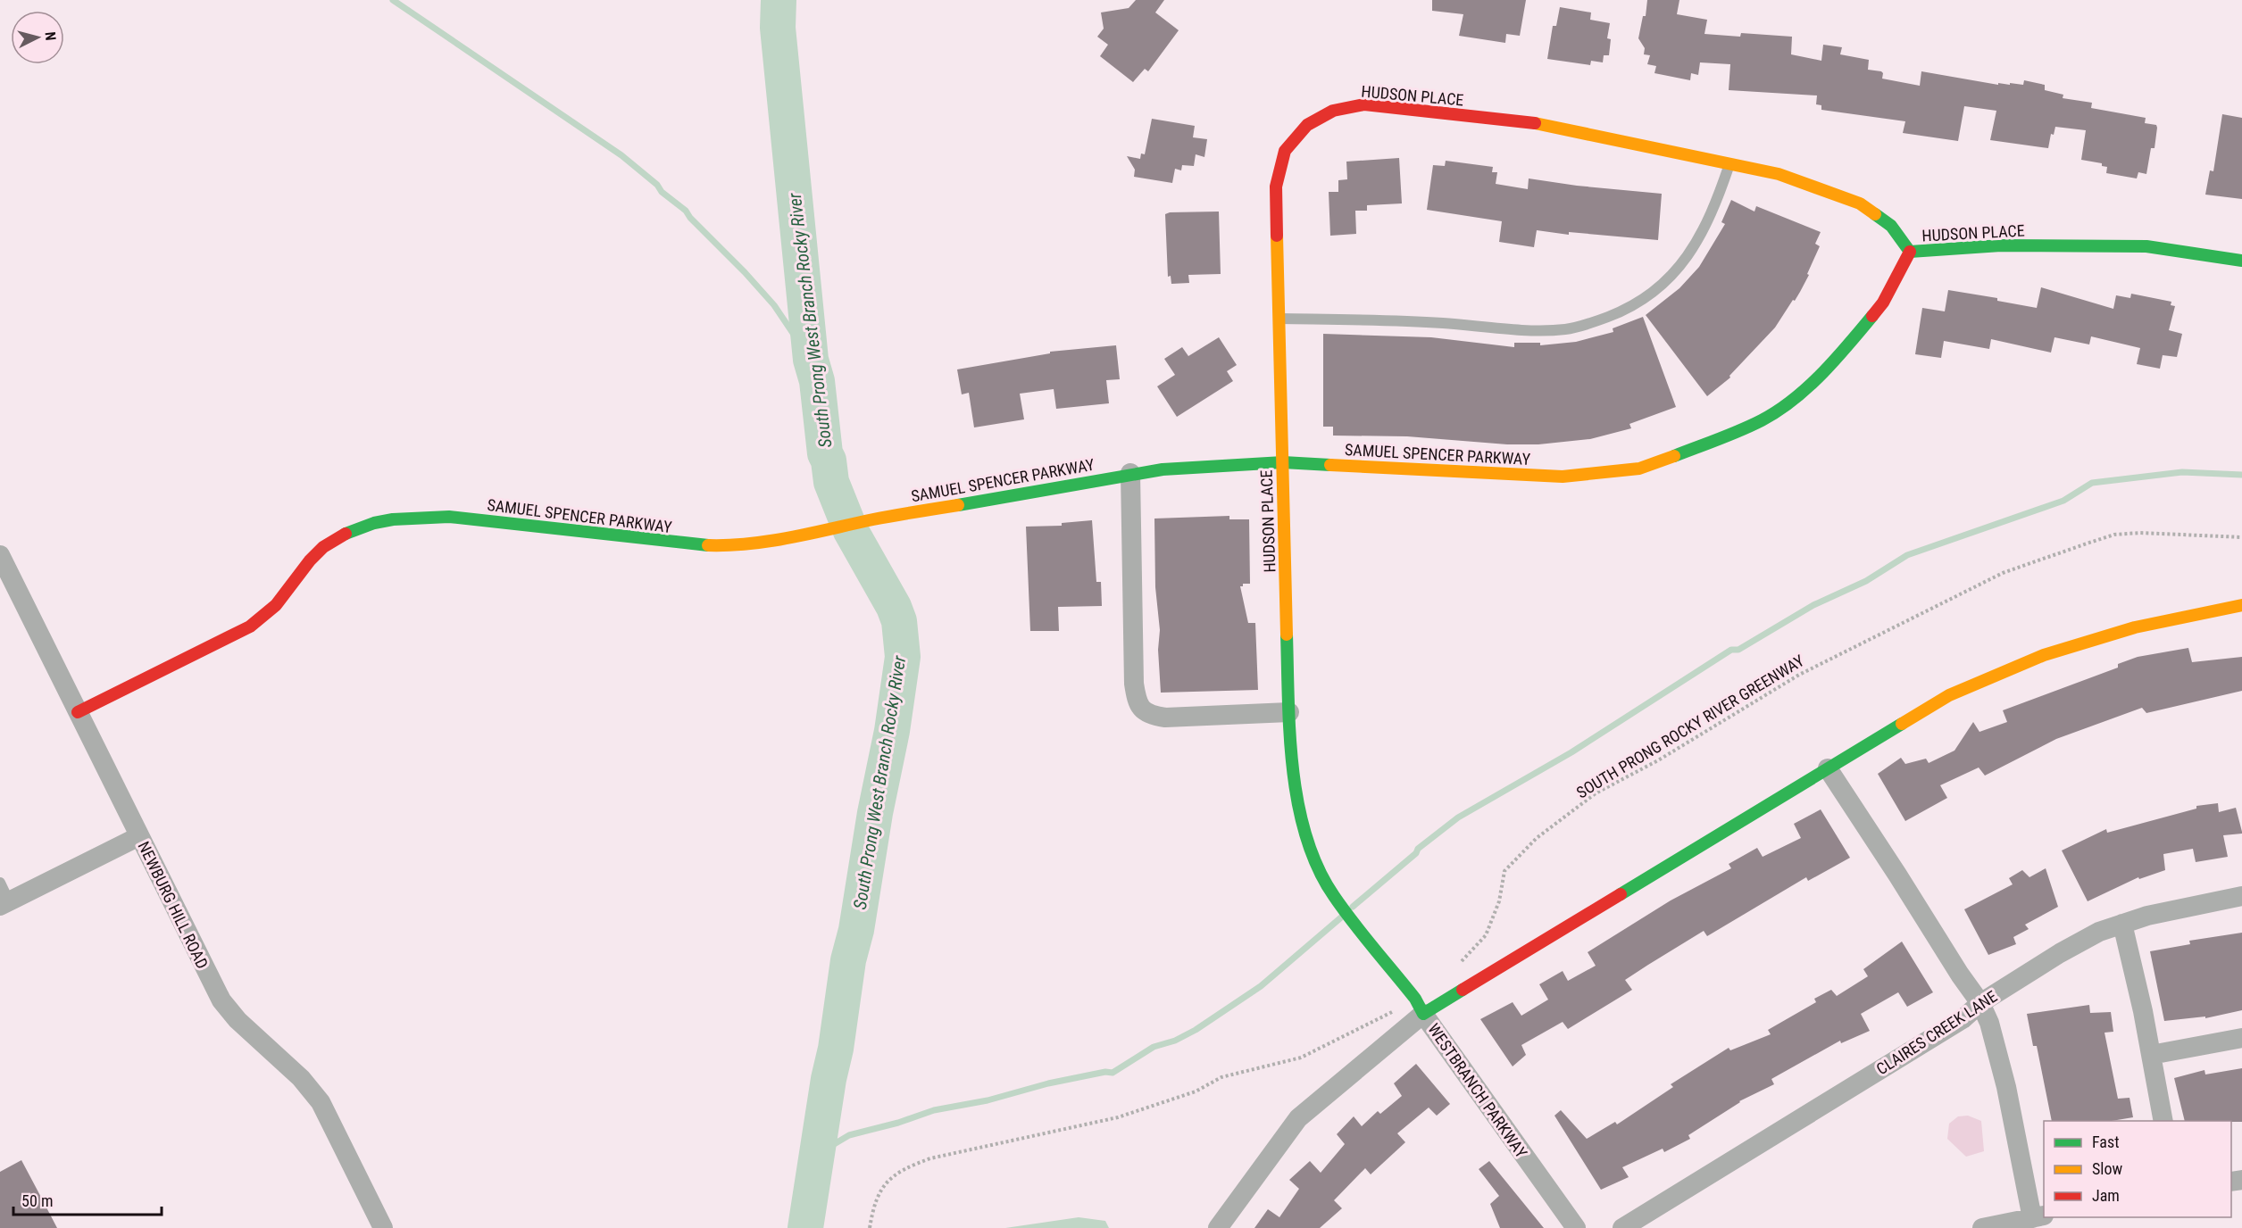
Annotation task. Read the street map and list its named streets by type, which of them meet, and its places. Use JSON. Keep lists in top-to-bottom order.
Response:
{
  "streets": {
    "street": [
      "HUDSON PLACE",
      "SAMUEL SPENCER PARKWAY",
      "NEWBURG HILL ROAD",
      "CLAIRES CREEK LANE",
      "WESTBRANCH PARKWAY"
    ],
    "path": ["SOUTH PRONG ROCKY RIVER GREENWAY"]
  },
  "crossings": [
    ["HUDSON PLACE", "SAMUEL SPENCER PARKWAY"],
    ["HUDSON PLACE", "WESTBRANCH PARKWAY"],
    ["SAMUEL SPENCER PARKWAY", "NEWBURG HILL ROAD"]
  ],
  "water": ["South Prong West Branch Rocky River"],
  "legend": ["Fast", "Slow", "Jam"],
  "scale_bar": "50 m",
  "north": "right"
}
